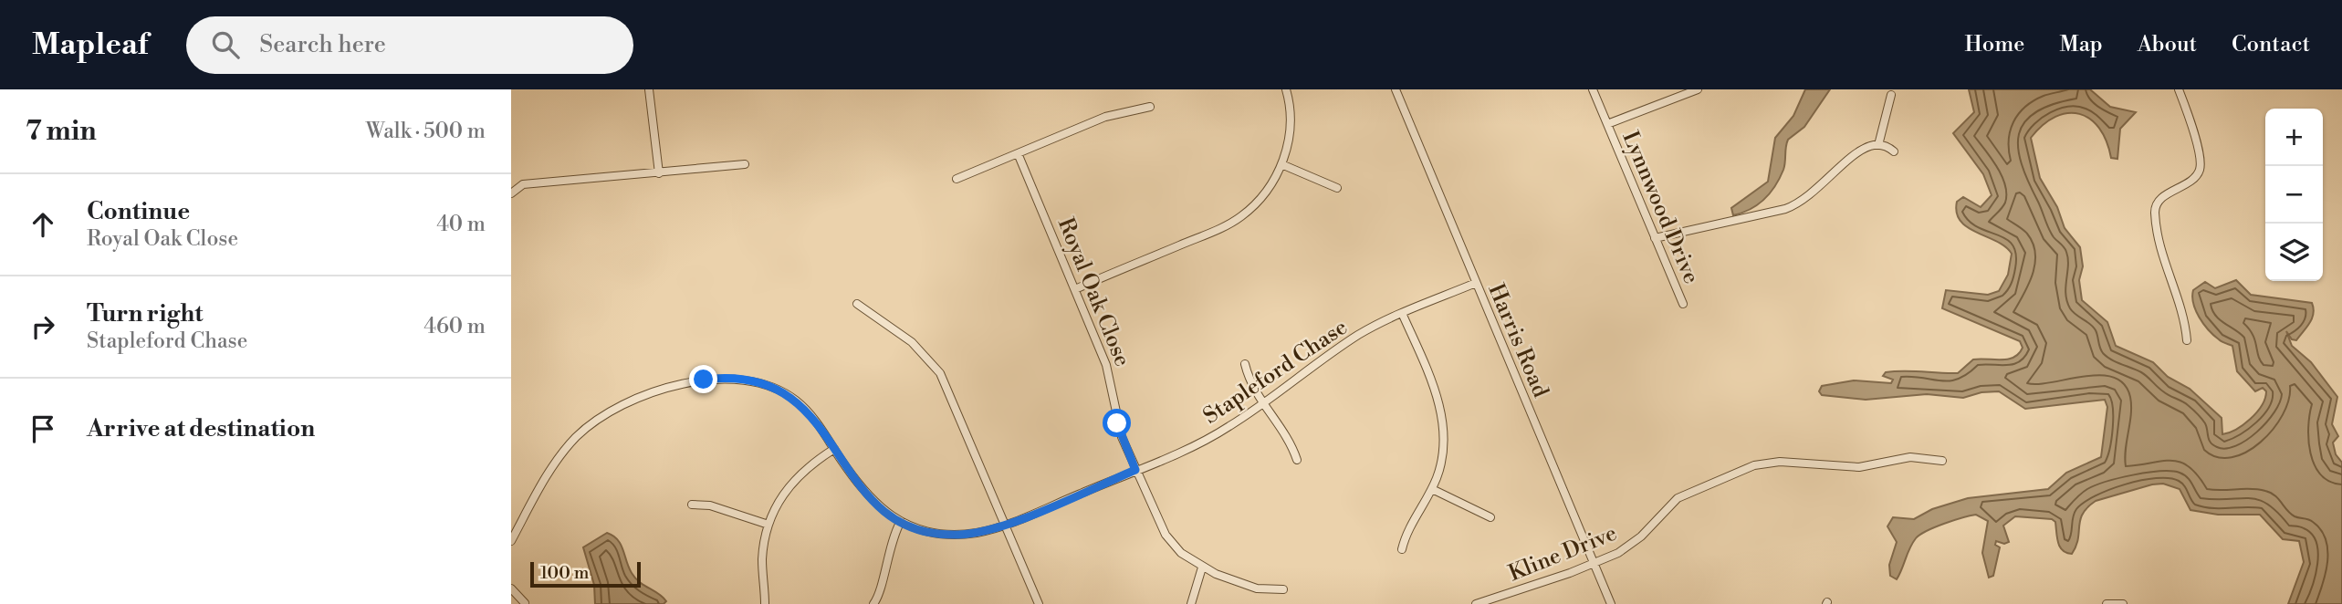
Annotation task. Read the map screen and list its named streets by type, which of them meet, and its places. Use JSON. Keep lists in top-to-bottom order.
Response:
{
  "streets": {
    "street": [
      "Lynnwood Drive",
      "Royal Oak Close",
      "Harris Road",
      "Stapleford Chase",
      "Kline Drive"
    ]
  },
  "crossings": [
    ["Royal Oak Close", "Stapleford Chase"],
    ["Harris Road", "Stapleford Chase"],
    ["Harris Road", "Kline Drive"]
  ],
  "scale_bar": "100 m",
  "page": {
    "header": "Mapleaf",
    "search": "Search here",
    "nav": [
      "Home",
      "Map",
      "About",
      "Contact"
    ],
    "heading": ["7 min", "Walk · 500 m"],
    "map_buttons": ["+", "−"],
    "list": [
      ["Continue", "Royal Oak Close", "40 m"],
      ["Turn right", "Stapleford Chase", "460 m"],
      "Arrive at destination"
    ],
    "scale": "100 m"
  }
}
